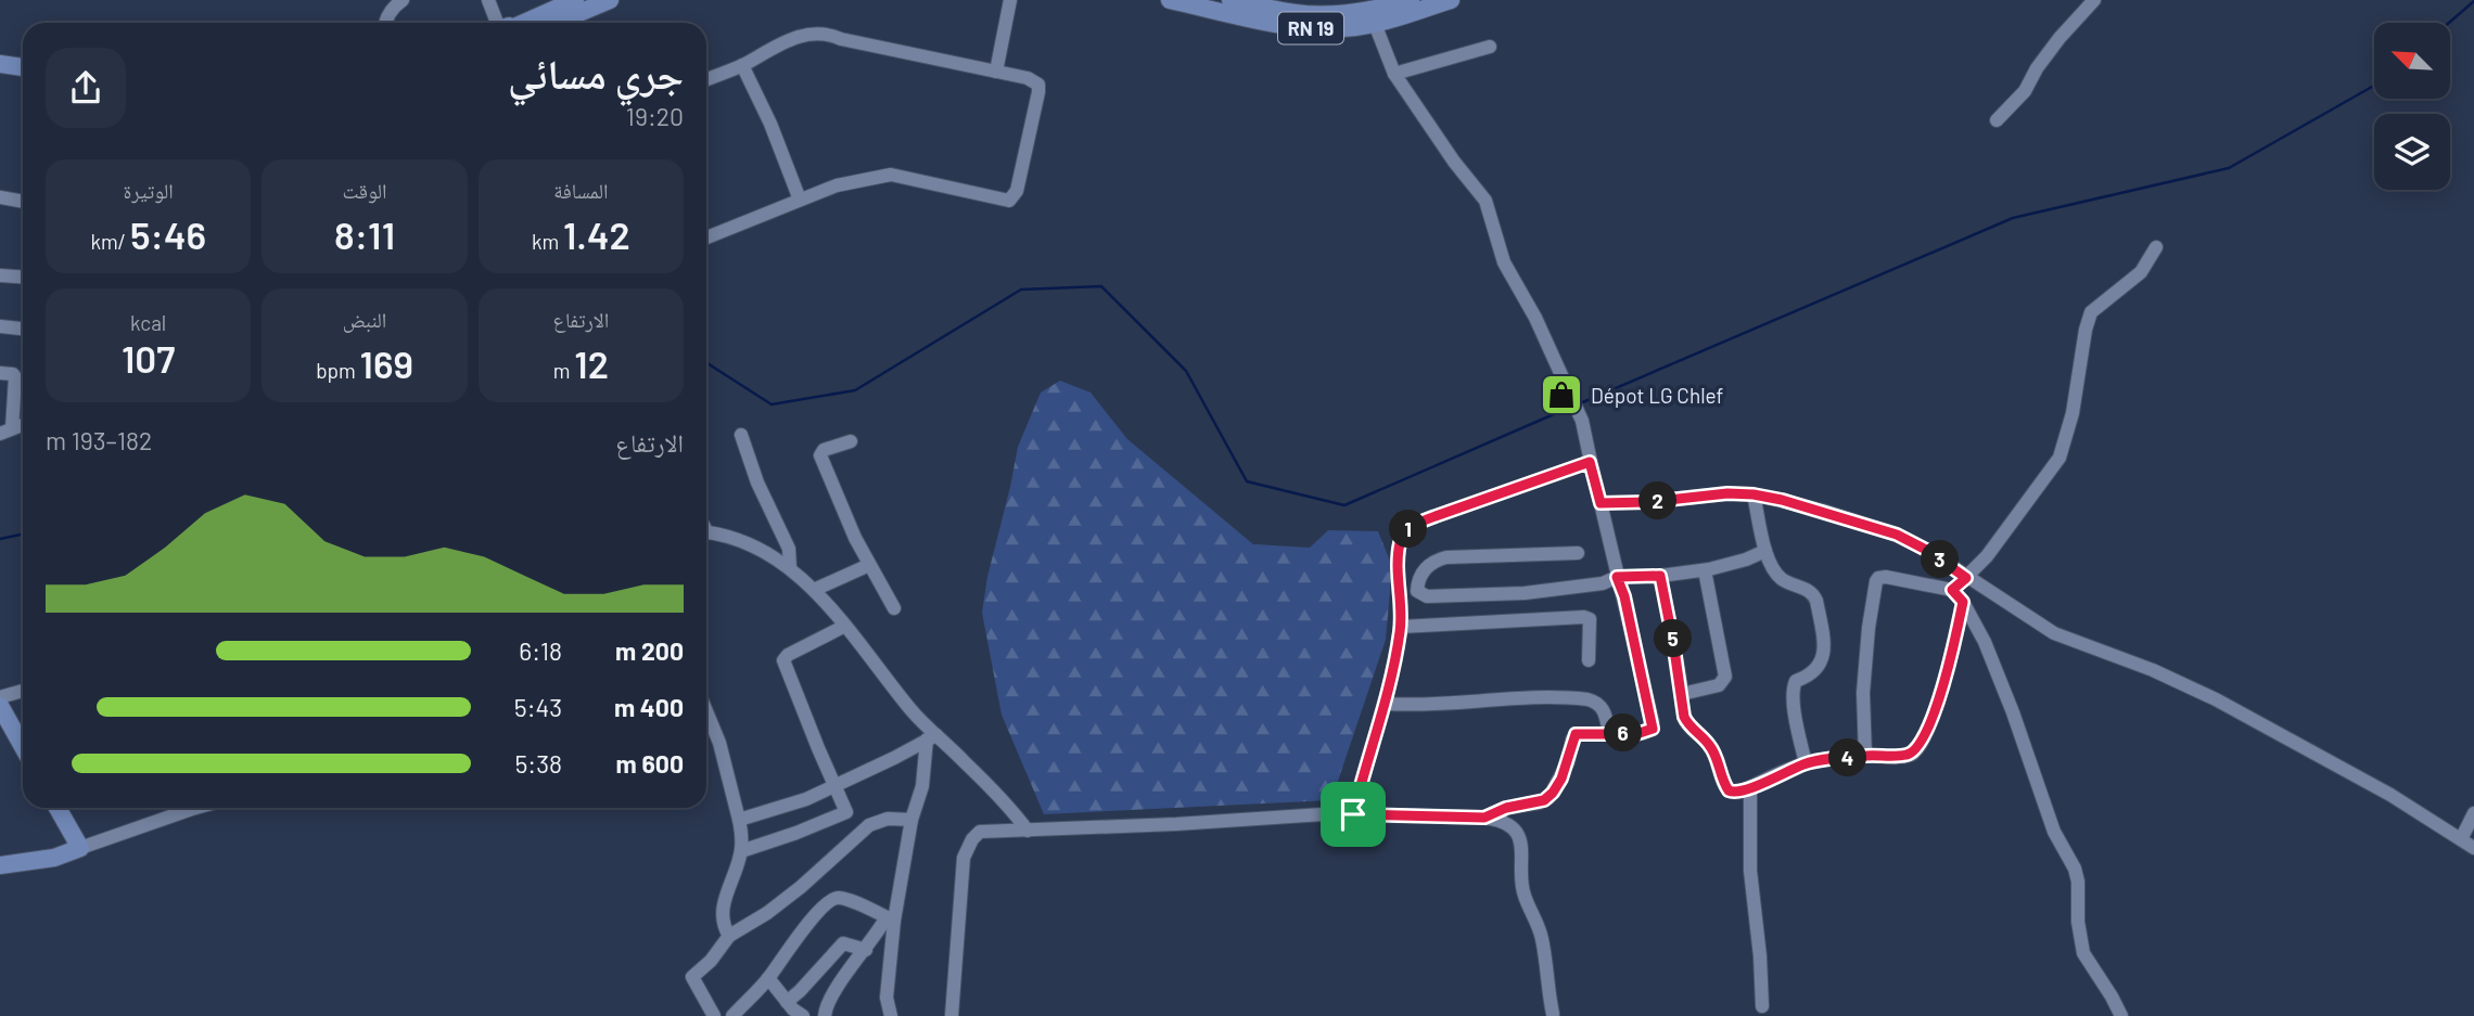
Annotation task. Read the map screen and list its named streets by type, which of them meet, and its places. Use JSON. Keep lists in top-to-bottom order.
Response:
{
  "streets": {
    "main road": ["RN 19"]
  },
  "places": {
    "shop": ["Dépot LG Chlef"]
  },
  "north": "top left",
  "page": {
    "heading": ["جري مسائي", "19:20"],
    "stats": [
      ["المسافة", "1.42 km"],
      ["الوقت", "8:11"],
      ["الوتيرة", "5:46 /km"],
      ["الارتفاع", "12 m"],
      ["النبض", "169 bpm"],
      ["kcal", "107"]
    ],
    "chart": ["الارتفاع", "182–193 m"],
    "pins": [
      "2",
      "1",
      "3",
      "5",
      "6",
      "4"
    ],
    "list": [
      {
        "name": "200 m",
        "note": "6:18"
      },
      {
        "name": "400 m",
        "note": "5:43"
      },
      {
        "name": "600 m",
        "note": "5:38"
      }
    ]
  }
}
